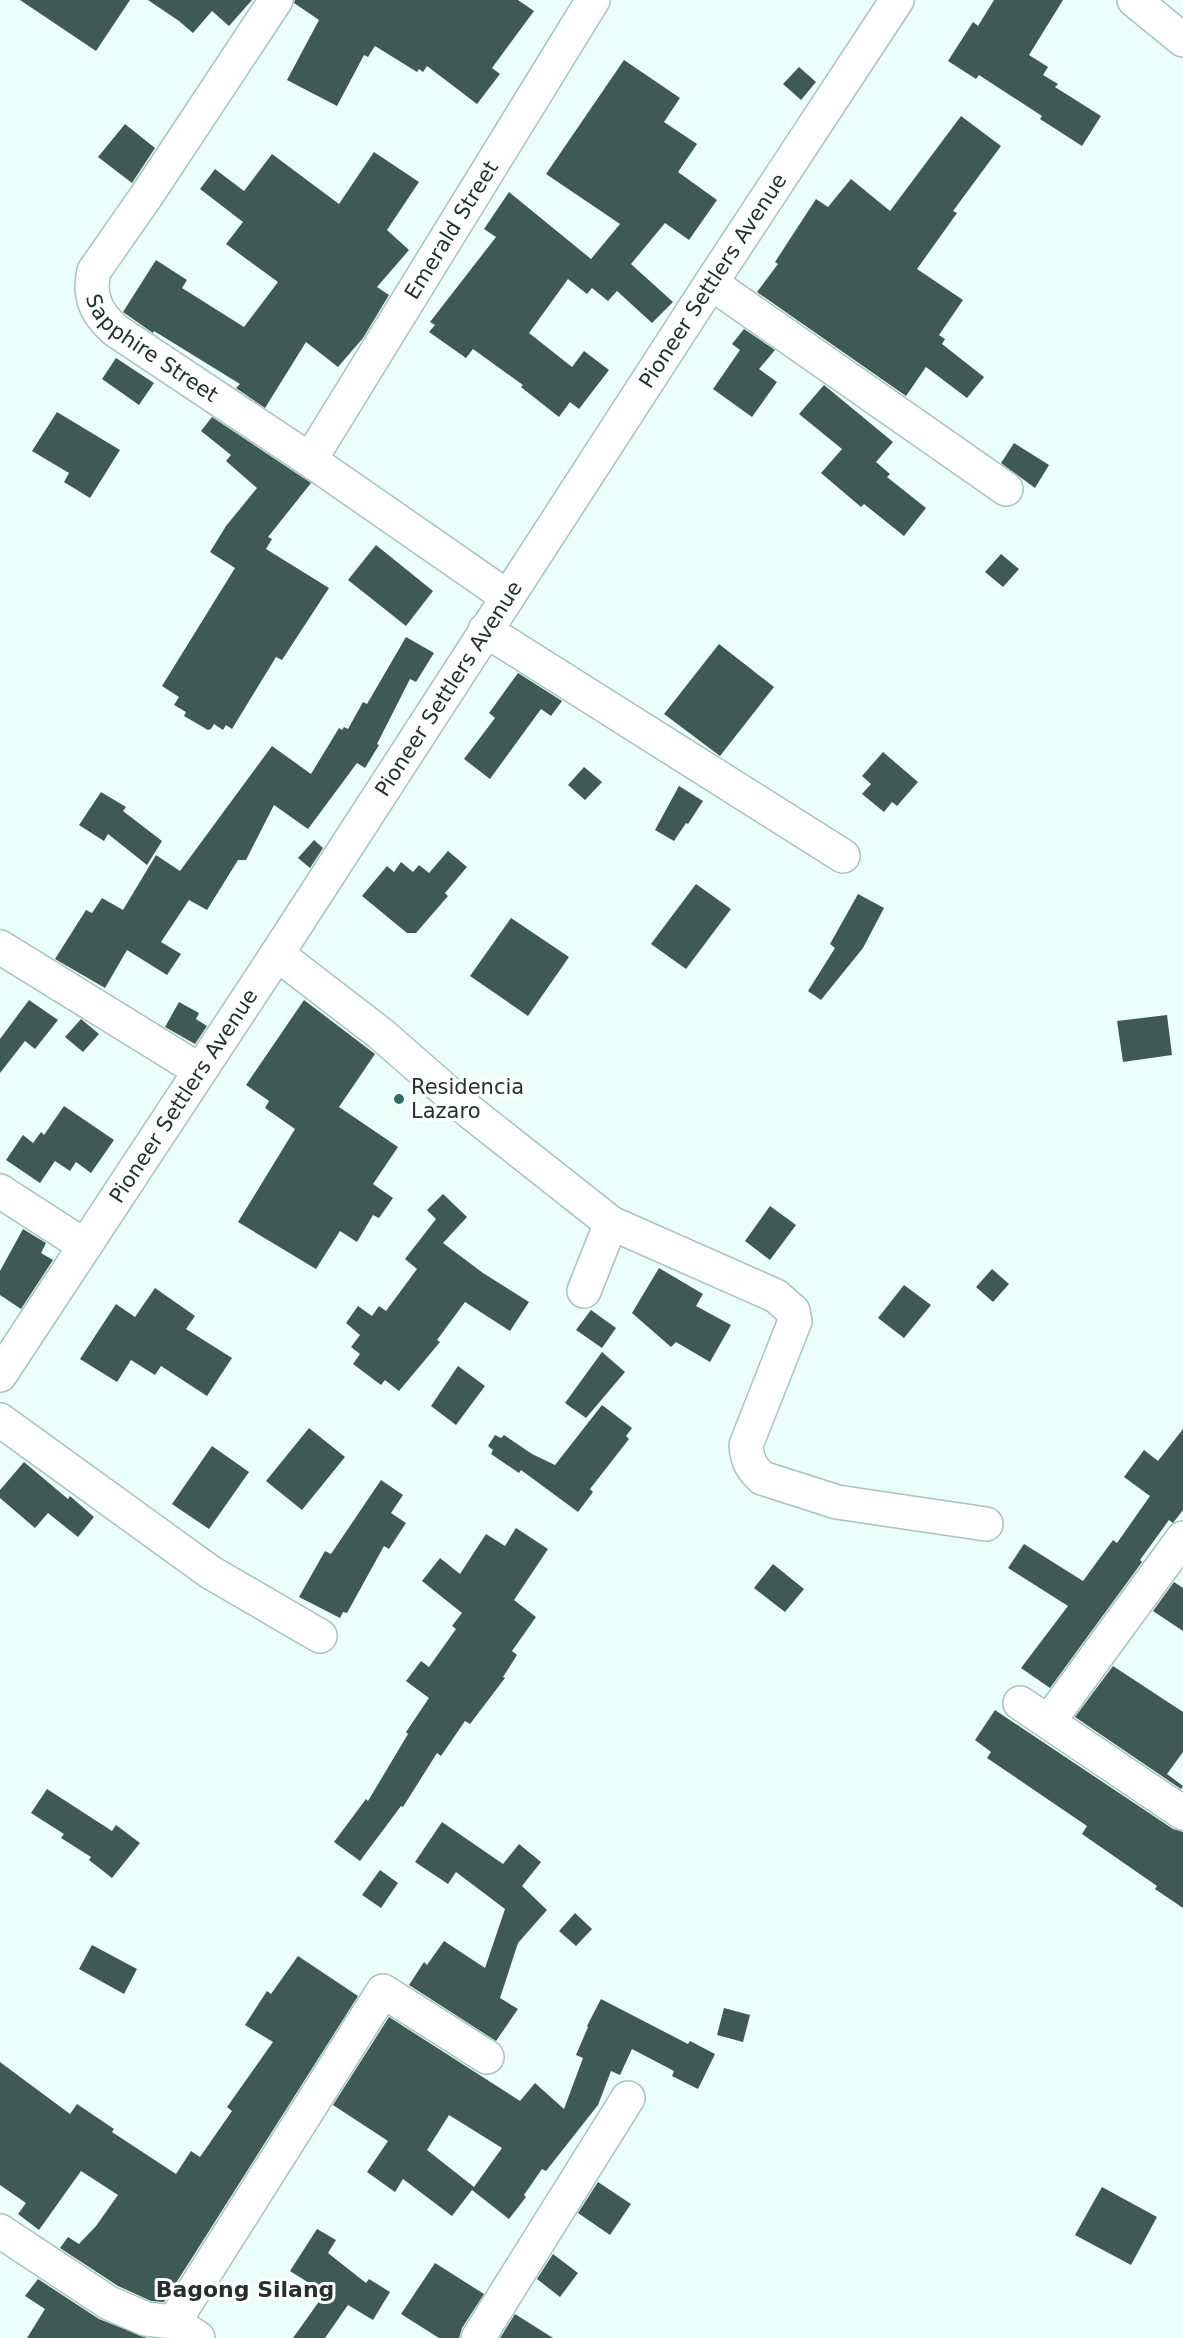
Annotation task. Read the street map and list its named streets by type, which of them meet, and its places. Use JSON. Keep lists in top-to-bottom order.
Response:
{
  "streets": {
    "street": ["Emerald Street", "Pioneer Settlers Avenue", "Sapphire Street"]
  },
  "crossings": [
    ["Emerald Street", "Sapphire Street"],
    ["Pioneer Settlers Avenue", "Sapphire Street"]
  ],
  "districts": ["Bagong Silang"],
  "places": ["Residencia Lazaro"]
}
